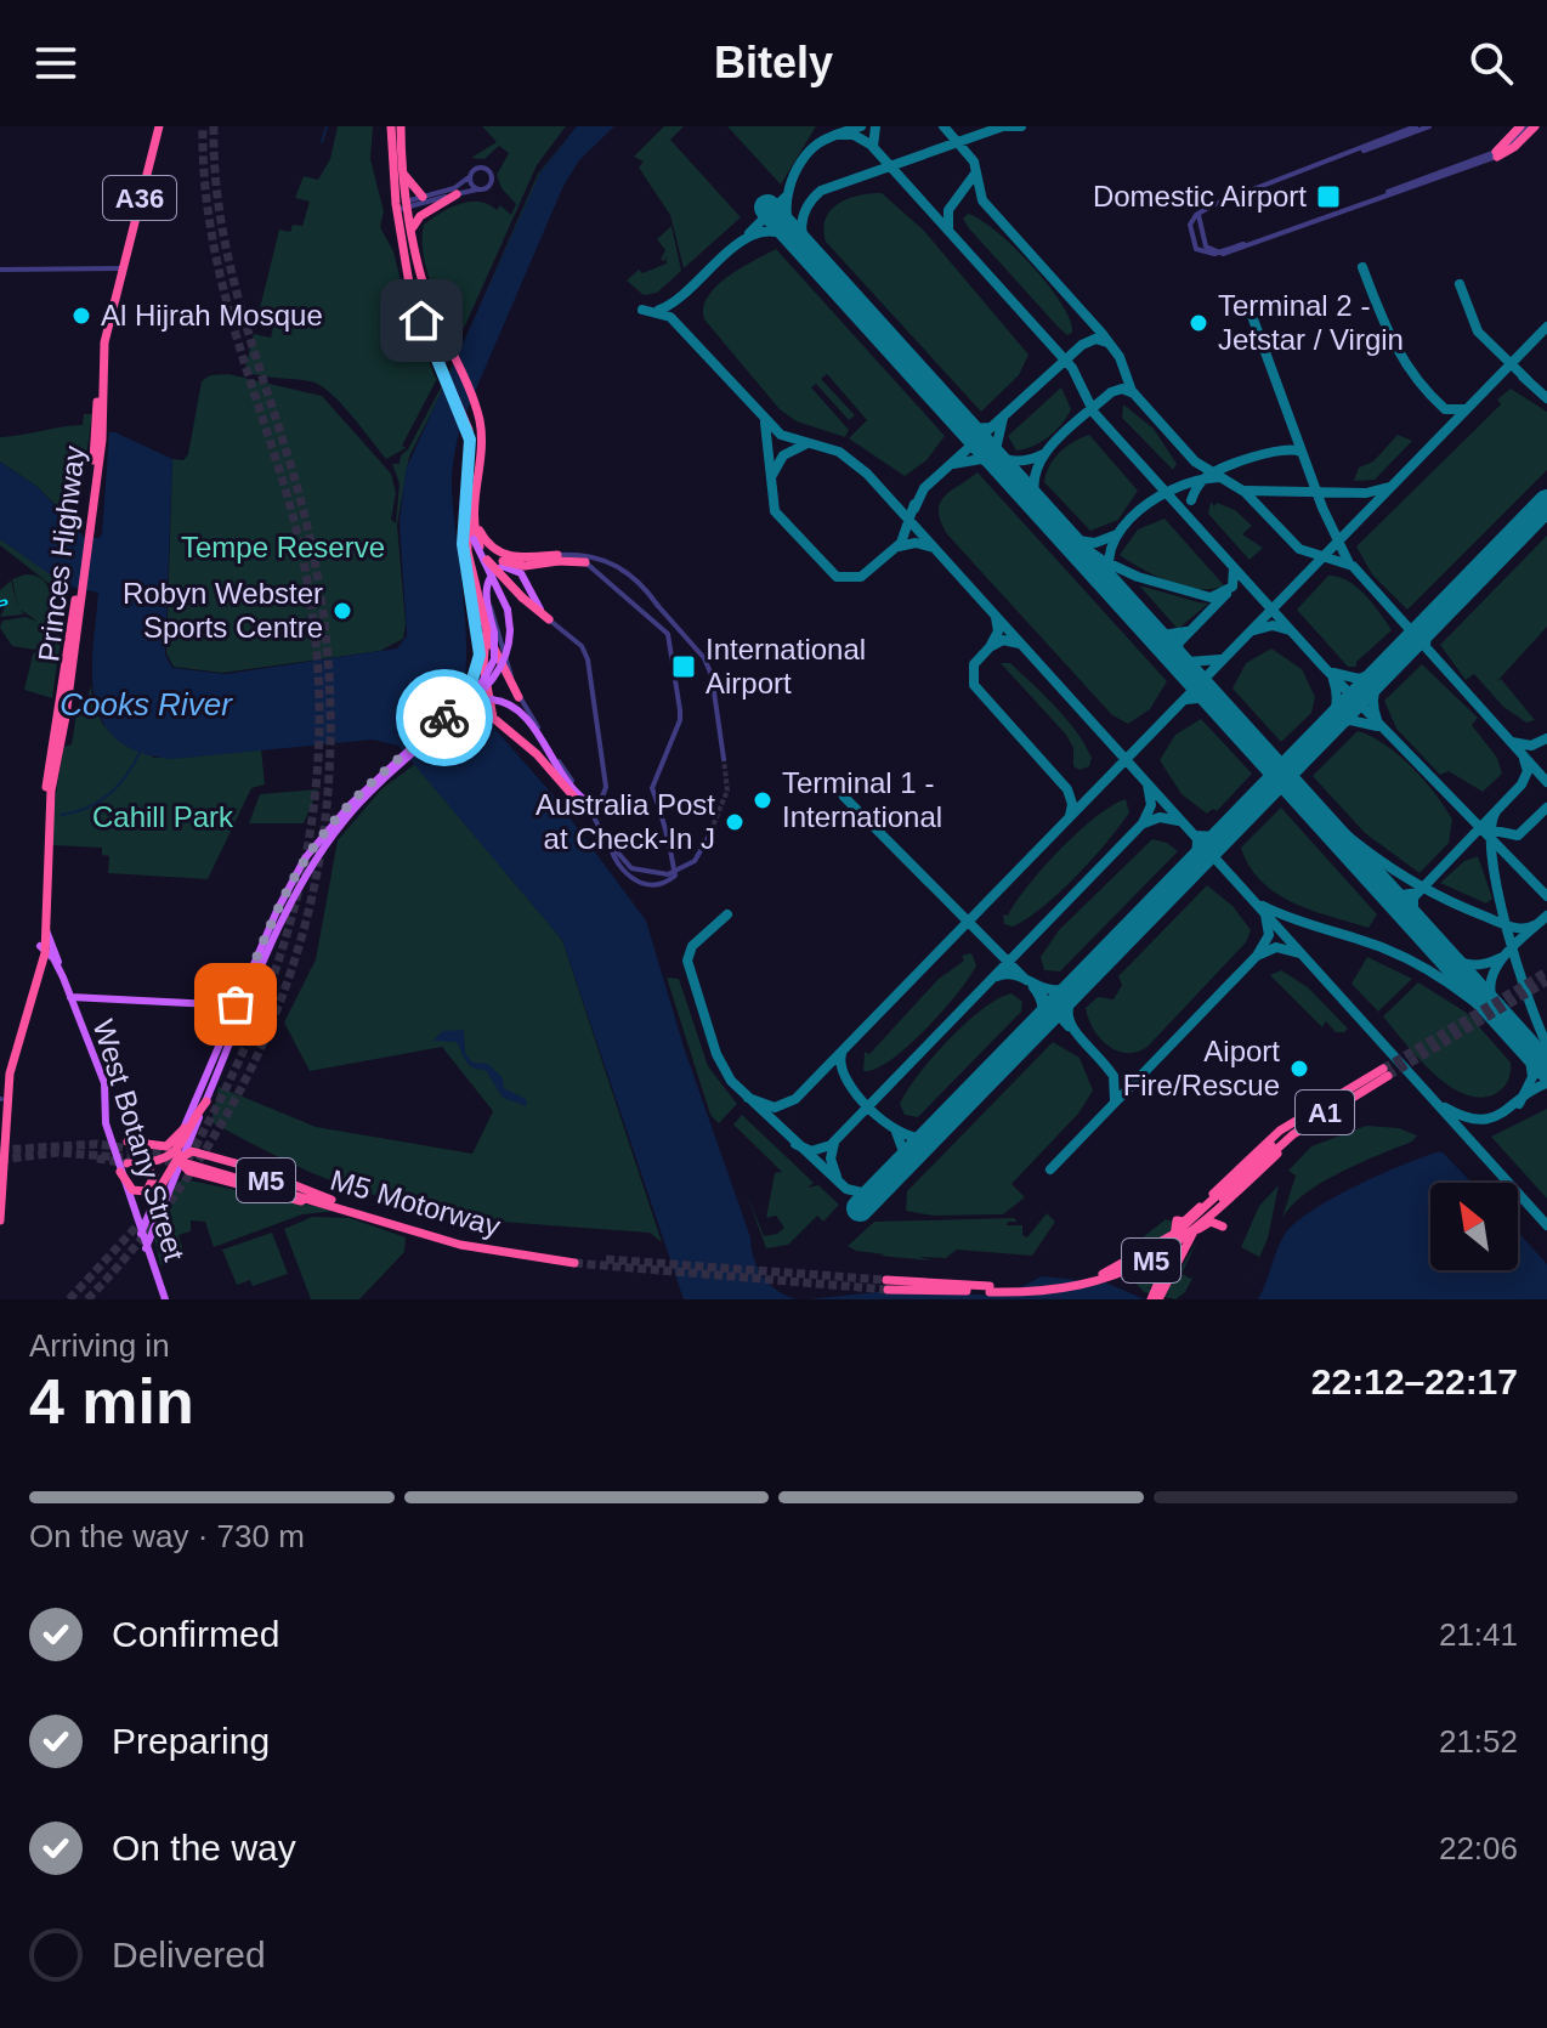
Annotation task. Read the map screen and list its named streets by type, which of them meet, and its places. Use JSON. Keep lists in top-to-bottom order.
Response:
{
  "streets": {
    "highway": [
      "A36",
      "Princes Highway",
      "A1",
      "M5",
      "M5 Motorway"
    ],
    "main road": ["West Botany Street"]
  },
  "crossings": [
    ["Princes Highway", "West Botany Street"],
    ["A1", "M5"]
  ],
  "water": ["Cooks River"],
  "parks": ["Tempe Reserve", "Cahill Park"],
  "places": {
    "transit": ["Domestic Airport", "International Airport"],
    "other": [
      "Al Hijrah Mosque",
      "Terminal 2 - Jetstar / Virgin",
      "Robyn Webster Sports Centre",
      "Terminal 1 - International",
      "Australia Post at Check-In J",
      "Aiport Fire/Rescue"
    ]
  },
  "north": "top left",
  "page": {
    "header": "Bitely",
    "heading": ["4 min", "Arriving in", "22:12–22:17"],
    "bar": "On the way · 730 m",
    "list": [
      ["Confirmed", "21:41"],
      ["Preparing", "21:52"],
      ["On the way", "22:06"],
      "Delivered"
    ]
  }
}
